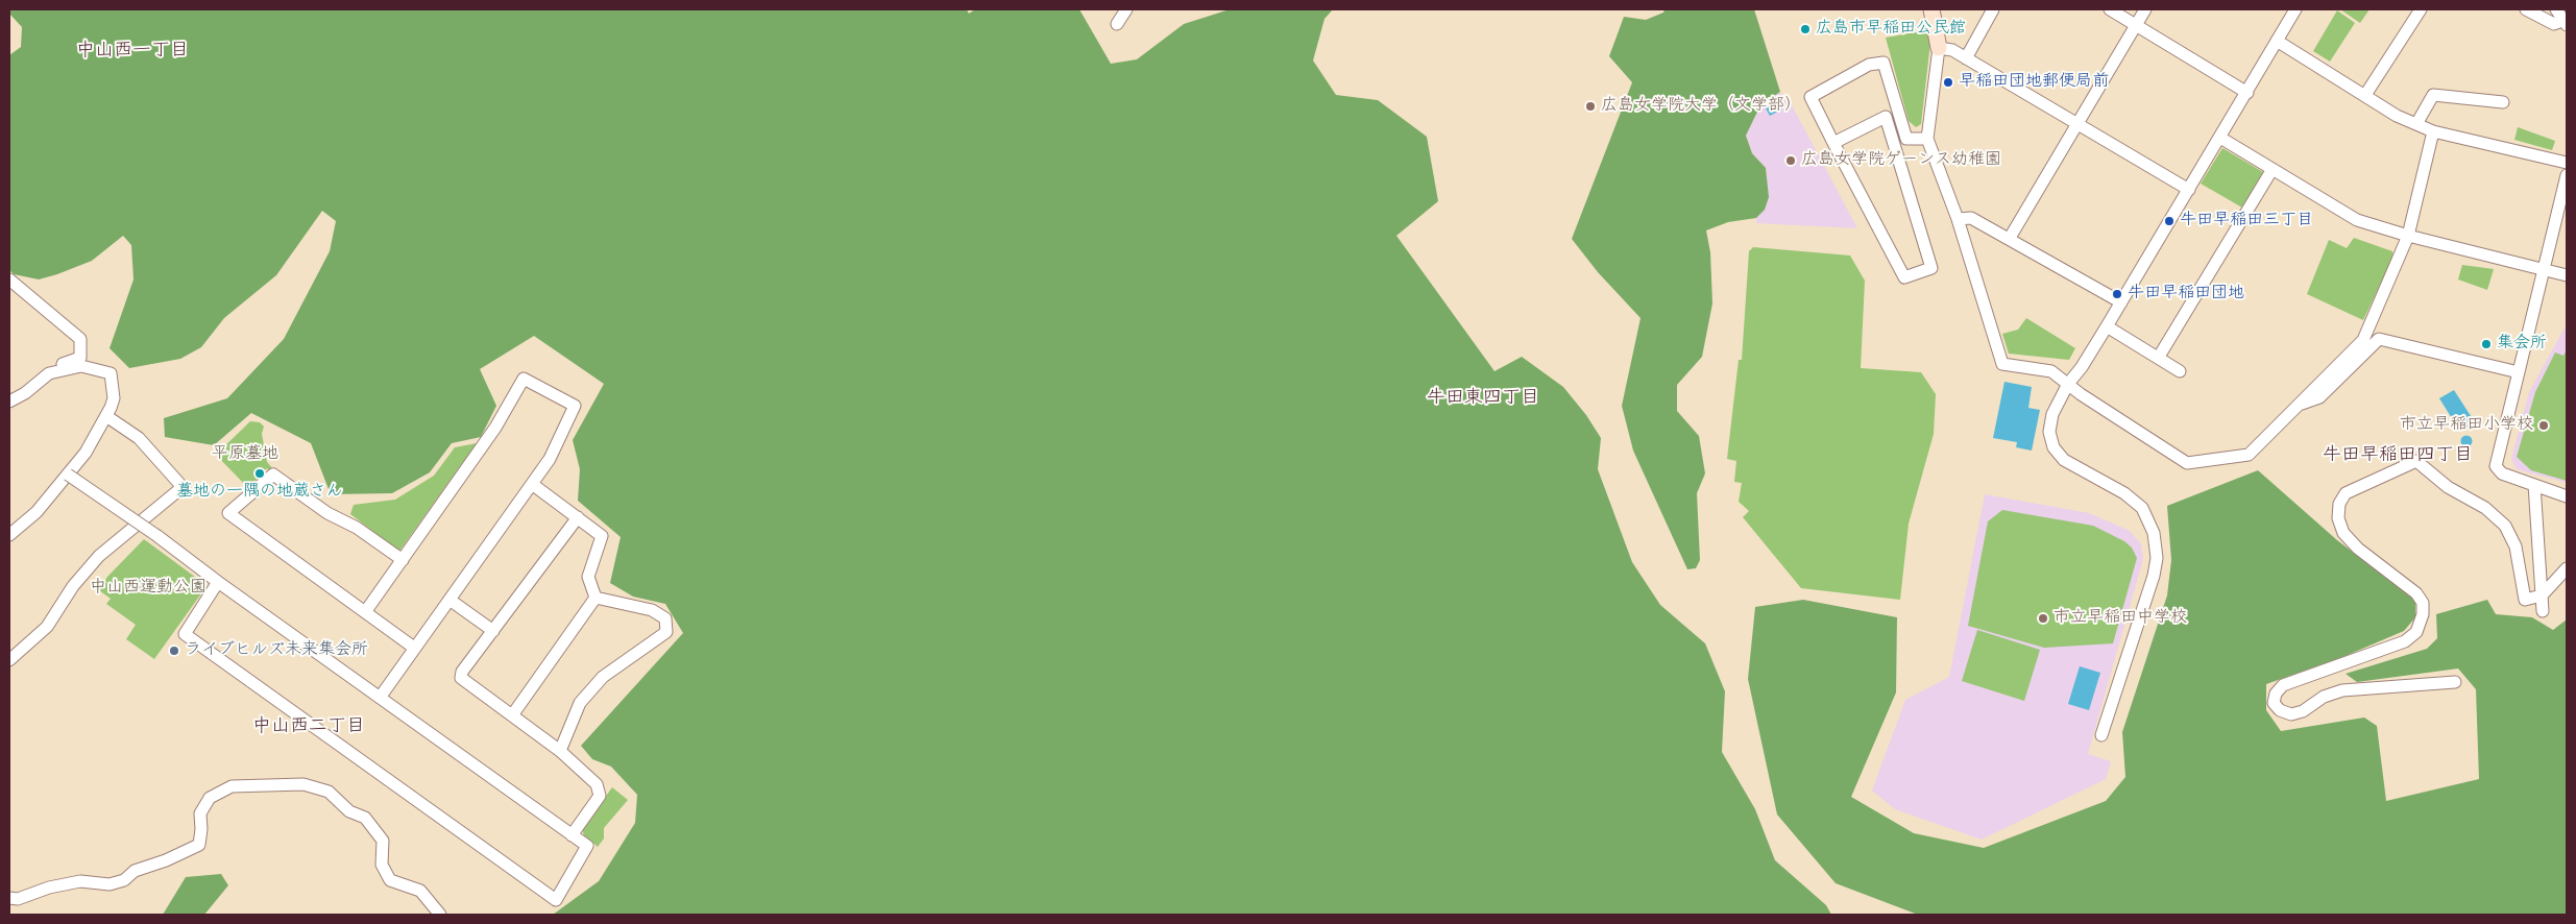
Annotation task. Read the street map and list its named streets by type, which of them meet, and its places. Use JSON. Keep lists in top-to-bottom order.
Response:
{
  "districts": [
    "中山西一丁目",
    "牛田東四丁目",
    "牛田早稲田四丁目",
    "中山西二丁目"
  ],
  "parks": ["平原墓地", "中山西運動公園"],
  "places": [
    "広島市早稲田公民館",
    "早稲田団地郵便局前",
    "広島女学院大学（文学部）",
    "広島女学院ゲーンス幼稚園",
    "牛田早稲田三丁目",
    "牛田早稲田団地",
    "集会所",
    "市立早稲田小学校",
    "墓地の一隅の地蔵さん",
    "市立早稲田中学校",
    "ライブヒルズ未来集会所"
  ]
}
